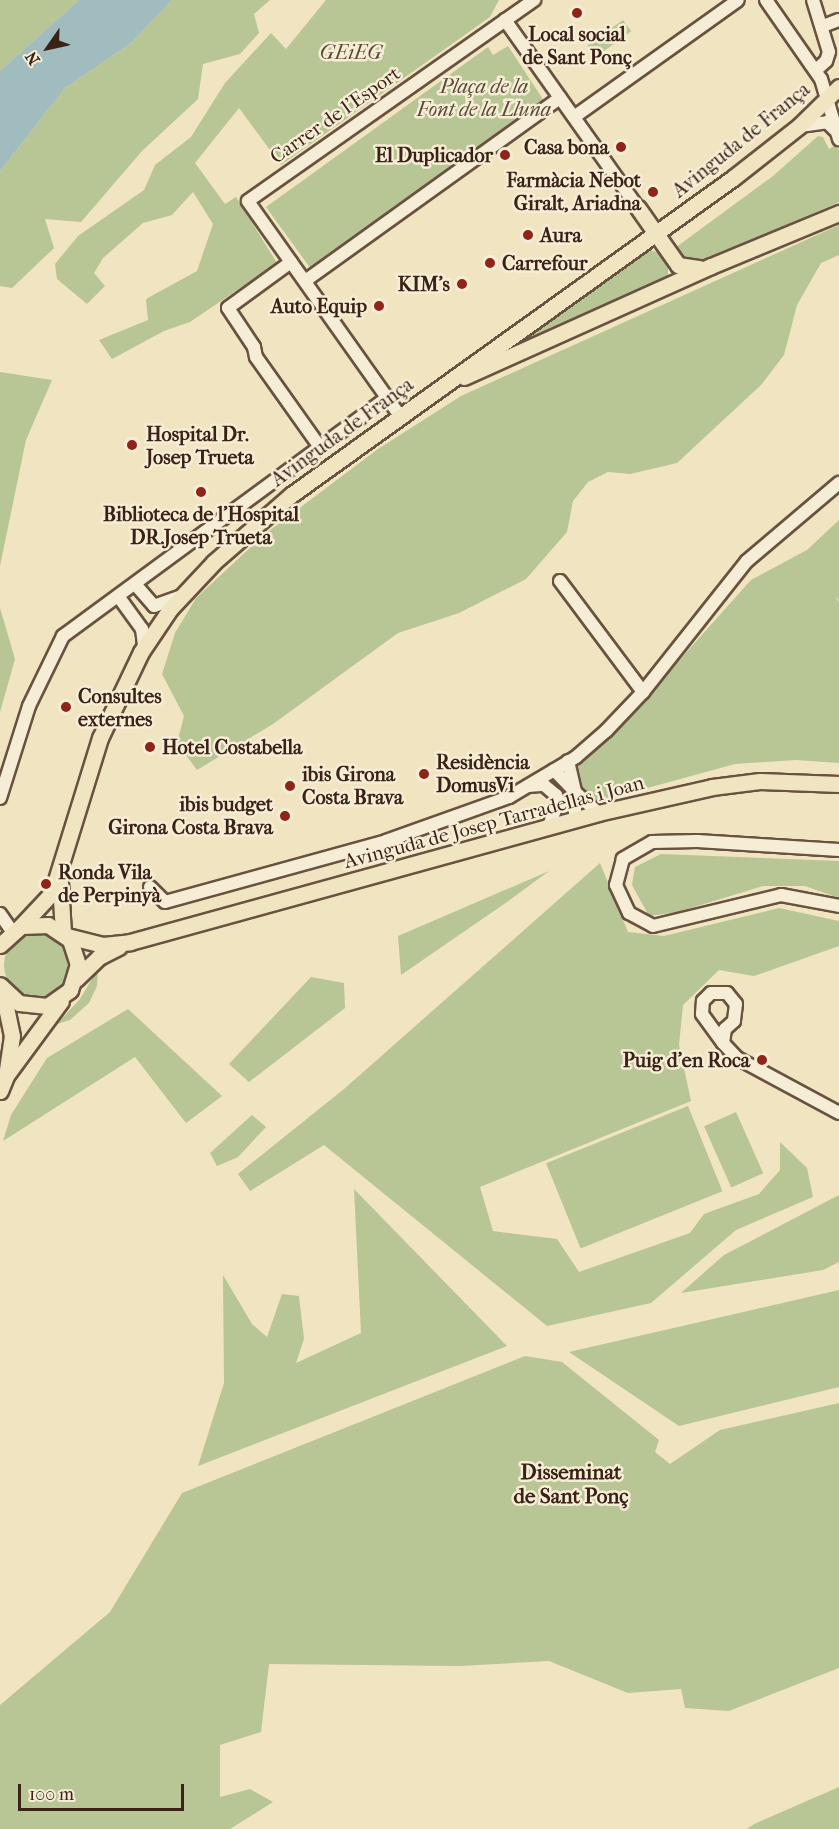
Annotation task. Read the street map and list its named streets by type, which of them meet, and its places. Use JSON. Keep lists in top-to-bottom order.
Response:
{
  "streets": {
    "main road": ["Avinguda de França", "Avinguda de Josep Tarradellas i Joan"],
    "street": ["Carrer de l'Esport"]
  },
  "crossings": [
    ["Avinguda de França", "Avinguda de Josep Tarradellas i Joan"]
  ],
  "districts": ["Disseminat de Sant Ponç"],
  "parks": ["GEiEG", "Plaça de la Font de la Lluna"],
  "places": [
    "Local social de Sant Ponç",
    "Casa bona",
    "El Duplicador",
    "Farmàcia Nebot Giralt, Ariadna",
    "Aura",
    "Carrefour",
    "KIM's",
    "Auto Equip",
    "Hospital Dr. Josep Trueta",
    "Biblioteca de l'Hospital DR.Josep Trueta",
    "Consultes externes",
    "Hotel Costabella",
    "Residència DomusVi",
    "ibis Girona Costa Brava",
    "ibis budget Girona Costa Brava",
    "Ronda Vila de Perpinyà",
    "Puig d'en Roca"
  ],
  "scale_bar": "100 m",
  "north": "bottom left"
}
